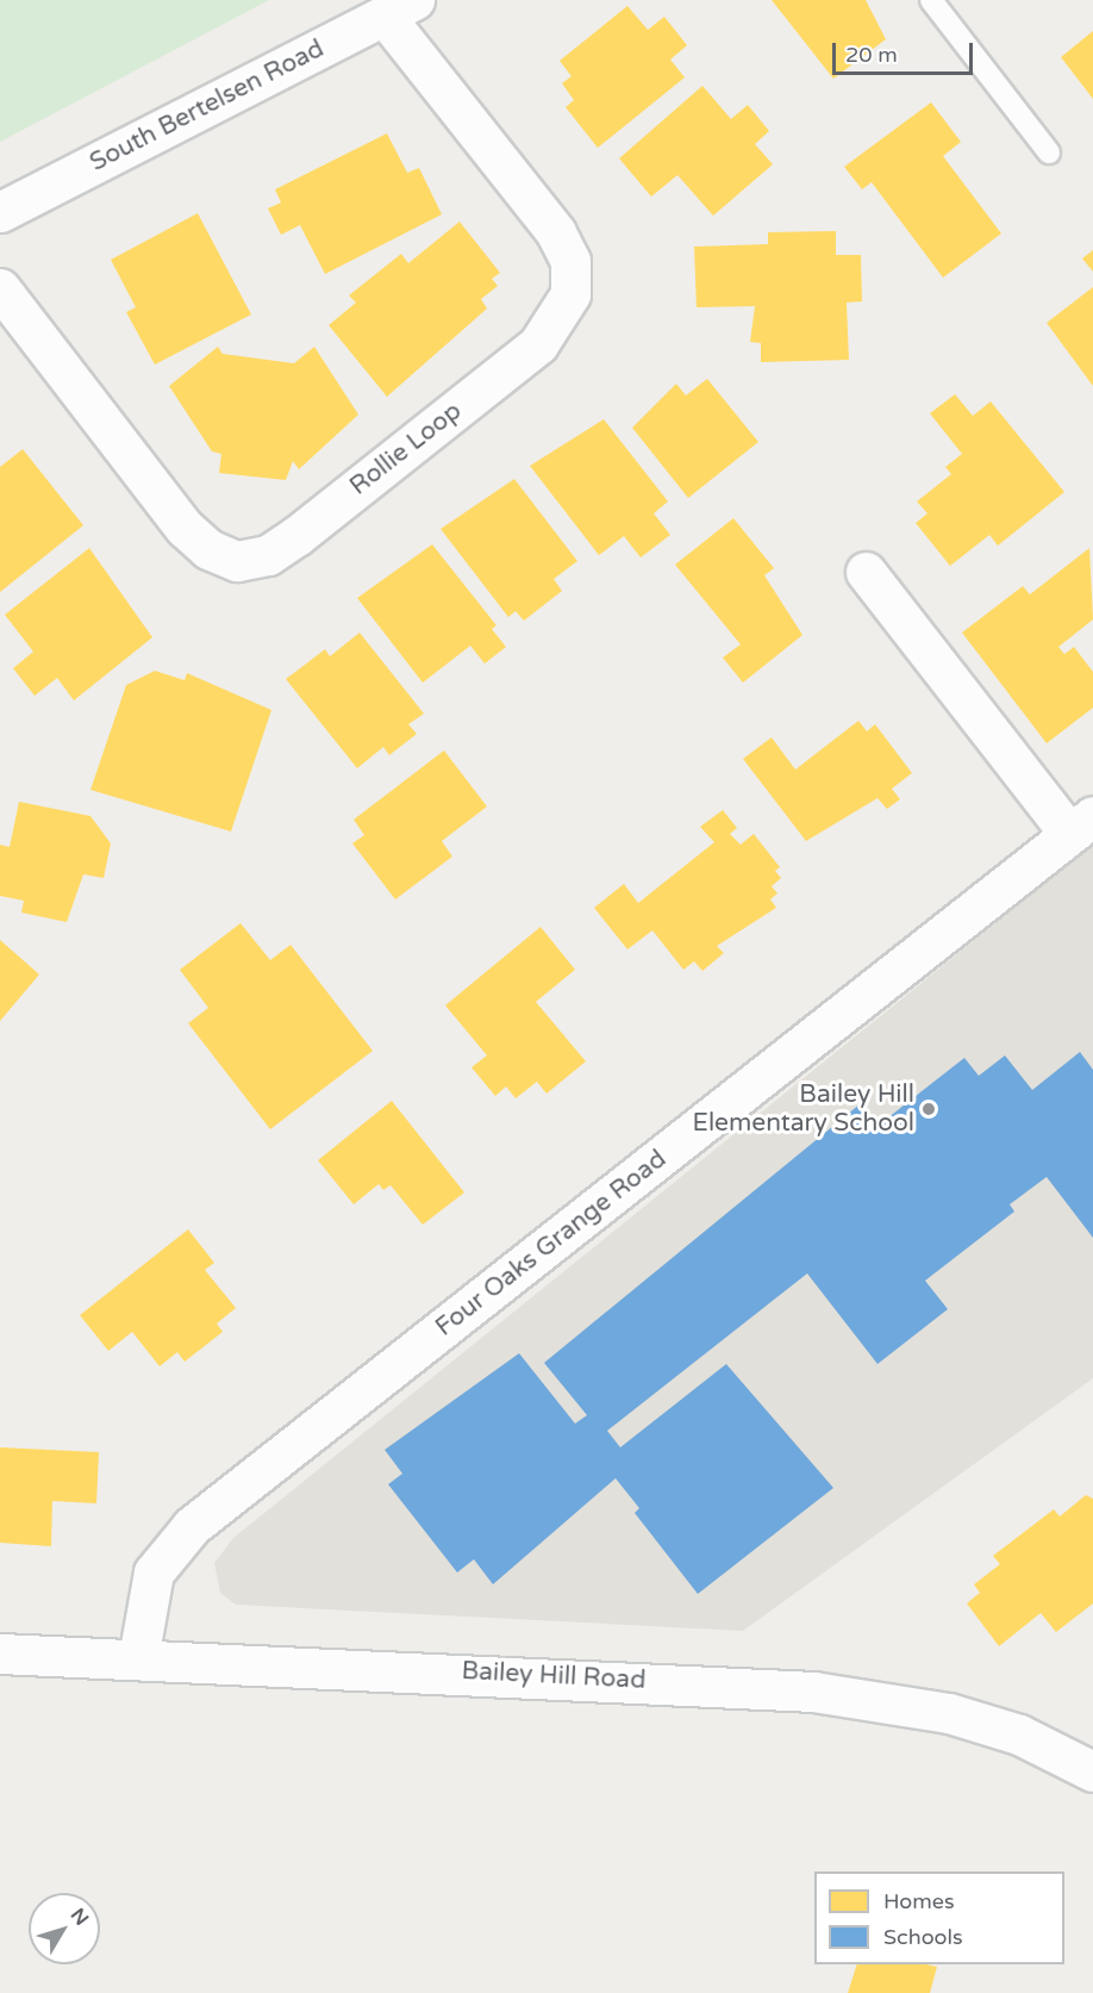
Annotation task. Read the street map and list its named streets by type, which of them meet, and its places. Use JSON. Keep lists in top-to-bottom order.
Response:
{
  "streets": {
    "street": [
      "South Bertelsen Road",
      "Rollie Loop",
      "Four Oaks Grange Road",
      "Bailey Hill Road"
    ]
  },
  "crossings": [
    ["South Bertelsen Road", "Rollie Loop"],
    ["Four Oaks Grange Road", "Bailey Hill Road"]
  ],
  "places": ["Bailey Hill Elementary School"],
  "legend": ["Homes", "Schools"],
  "scale_bar": "20 m",
  "north": "top right"
}
